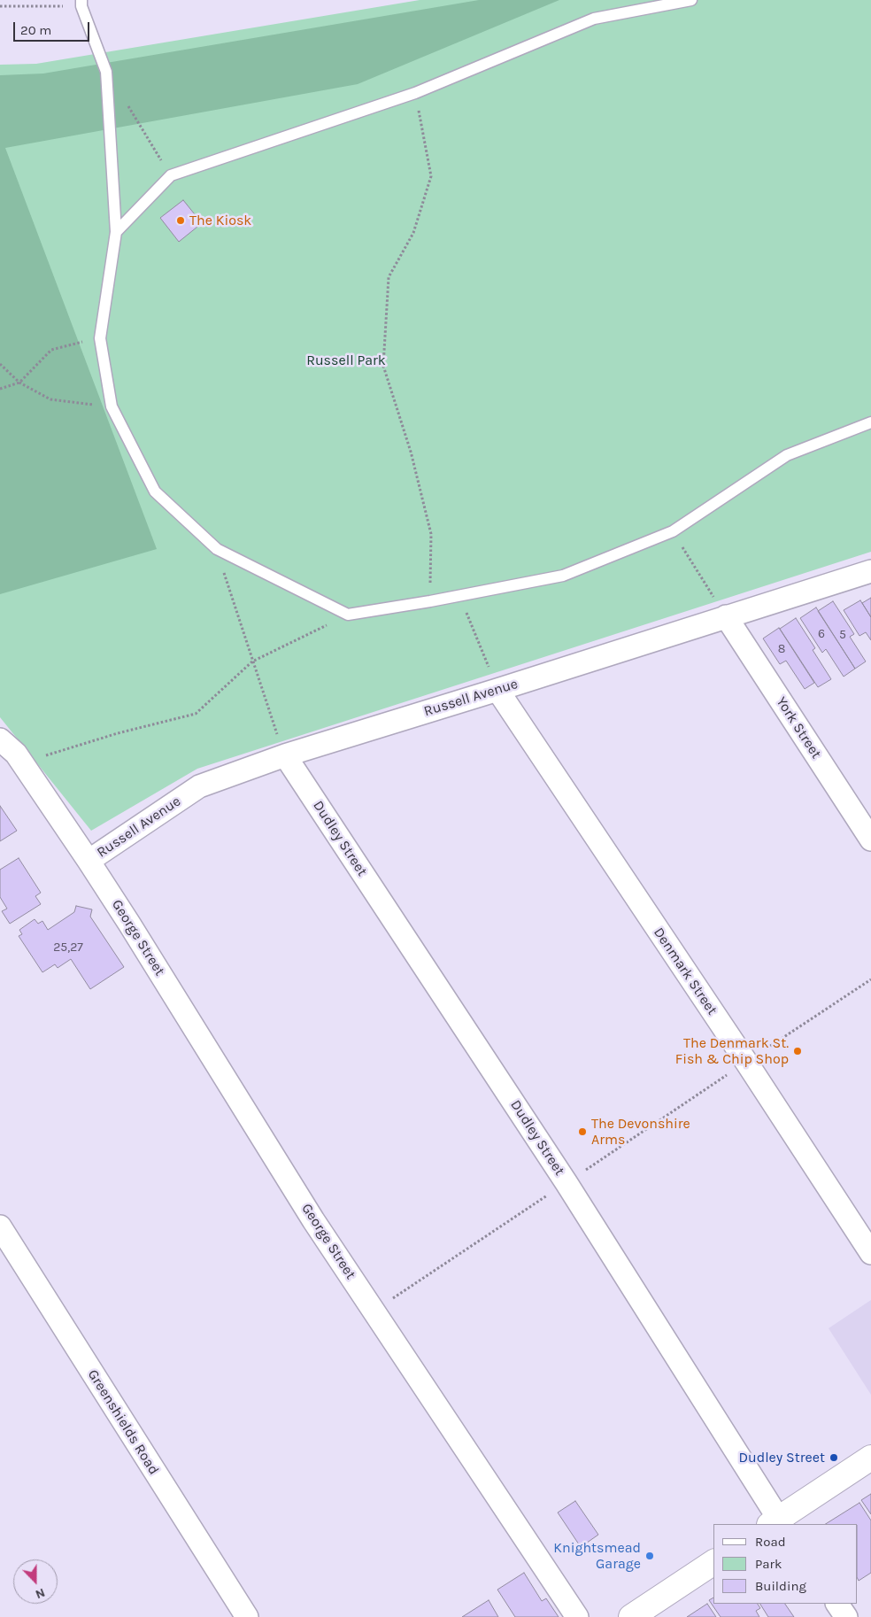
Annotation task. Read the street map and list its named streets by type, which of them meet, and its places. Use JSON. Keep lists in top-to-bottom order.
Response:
{
  "streets": {
    "street": [
      "Russell Avenue",
      "York Street",
      "Dudley Street",
      "George Street",
      "Denmark Street",
      "Greenshields Road"
    ]
  },
  "crossings": [
    ["Russell Avenue", "York Street"],
    ["Russell Avenue", "Dudley Street"],
    ["Russell Avenue", "George Street"],
    ["Russell Avenue", "Denmark Street"]
  ],
  "parks": ["Russell Park"],
  "places": [
    "The Kiosk",
    "The Denmark St. Fish & Chip Shop",
    "The Devonshire Arms",
    "Dudley Street",
    "Knightsmead Garage"
  ],
  "house_numbers": [
    "6",
    "5",
    "8",
    "25,27"
  ],
  "legend": ["Road", "Park", "Building"],
  "scale_bar": "20 m",
  "north": "bottom"
}
